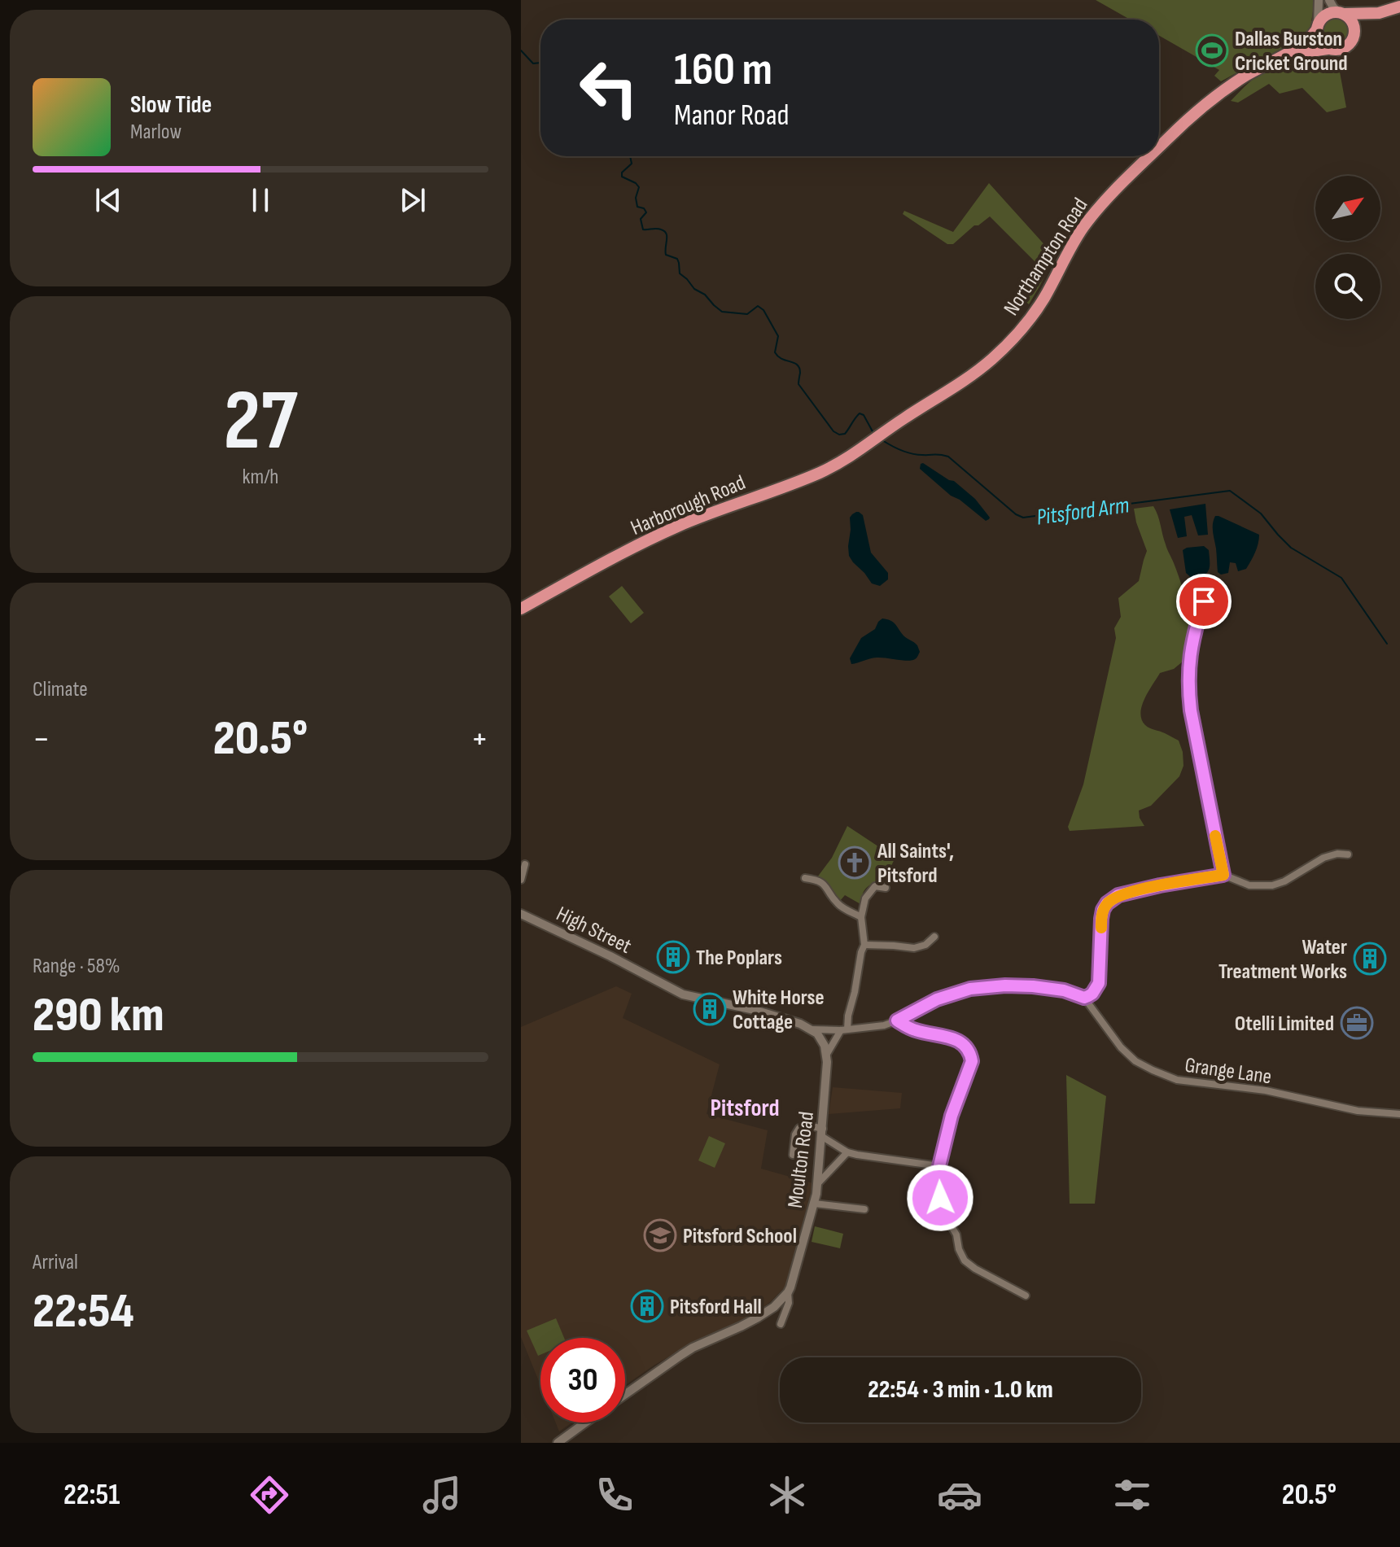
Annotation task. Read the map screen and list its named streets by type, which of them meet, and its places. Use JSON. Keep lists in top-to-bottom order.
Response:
{
  "streets": {
    "highway": ["Northampton Road", "Harborough Road"],
    "street": ["High Street", "Grange Lane", "Moulton Road"]
  },
  "crossings": [
    ["Northampton Road", "Harborough Road"]
  ],
  "districts": ["Pitsford"],
  "water": ["Pitsford Arm"],
  "places": {
    "sports": ["Dallas Burston Cricket Ground"],
    "church": ["All Saints', Pitsford"],
    "building": [
      "The Poplars",
      "Water Treatment Works",
      "White Horse Cottage",
      "Pitsford Hall"
    ],
    "office": ["Otelli Limited"],
    "school or university": ["Pitsford School"]
  },
  "north": "top right",
  "page": {
    "turn": ["160 m", "Manor Road"],
    "song": ["Slow Tide", "Marlow"],
    "tile": [
      ["27", "km/h"],
      "Climate",
      ["Range · 58%", "290 km"],
      ["Arrival", "22:54"]
    ],
    "heat": ["−", "20.5°", "+"],
    "limit": "30",
    "trip": "22:54 · 3 min · 1.0 km",
    "tabs": ["22:51", "20.5°"]
  }
}
